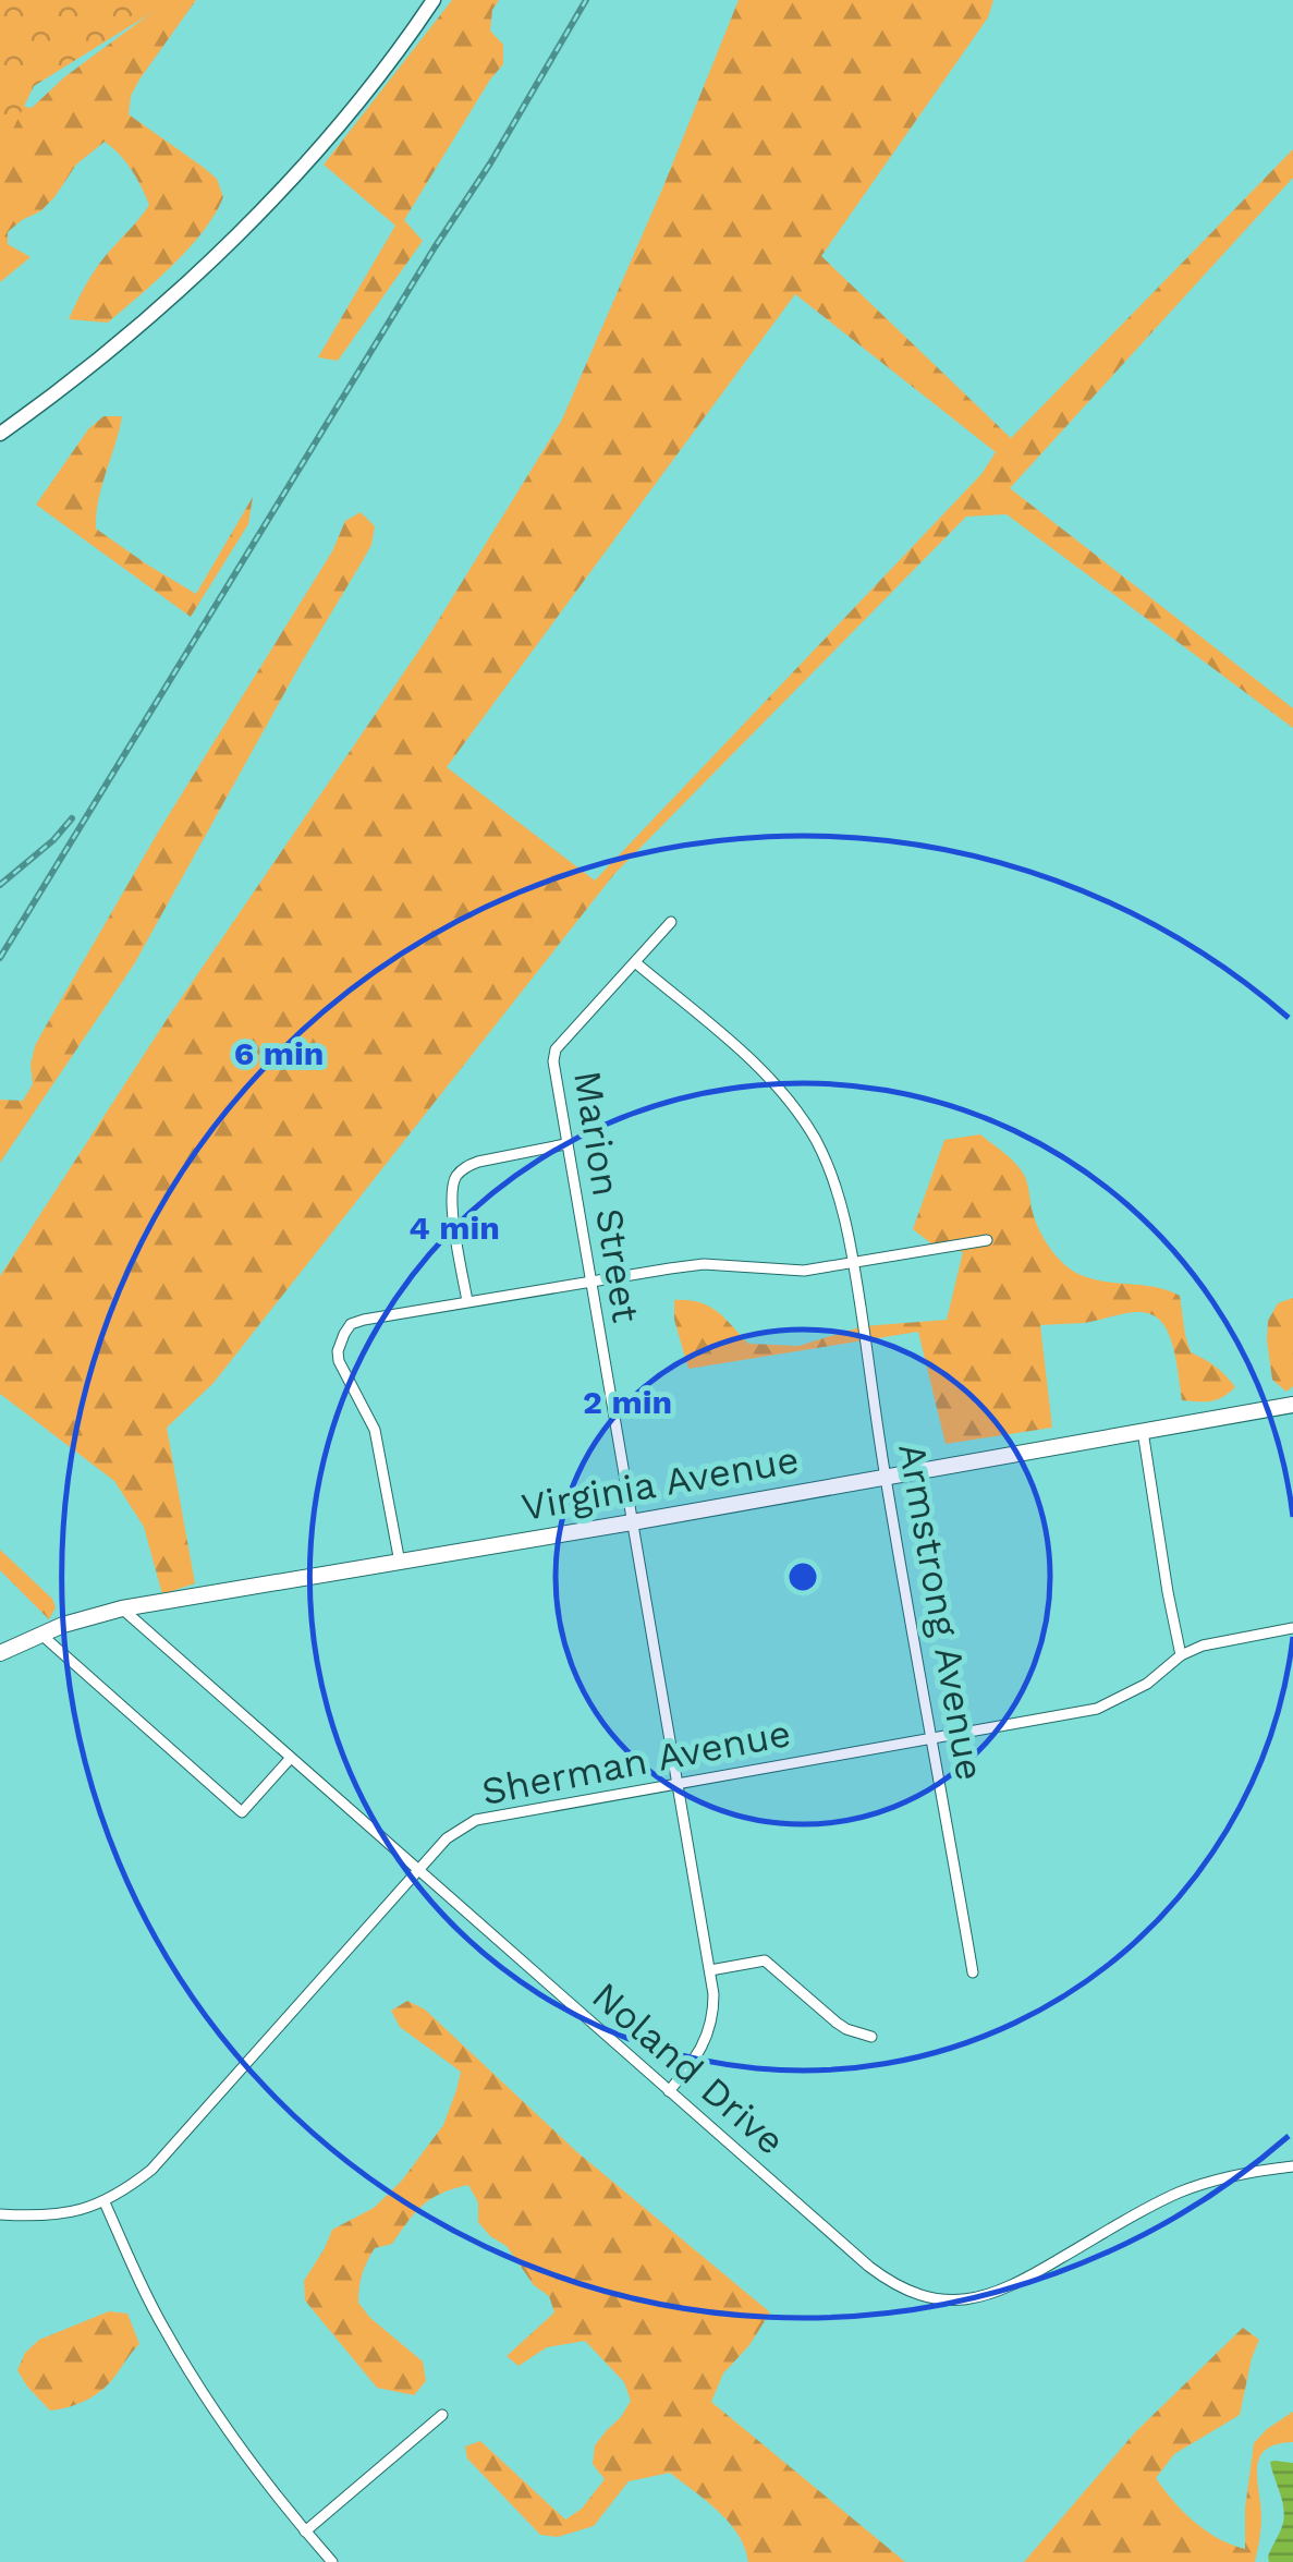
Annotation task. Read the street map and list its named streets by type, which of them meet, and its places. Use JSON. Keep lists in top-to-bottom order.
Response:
{
  "streets": {
    "main road": ["Virginia Avenue"],
    "street": [
      "Marion Street",
      "Armstrong Avenue",
      "Sherman Avenue",
      "Noland Drive"
    ]
  },
  "crossings": [
    ["Marion Street", "Virginia Avenue"],
    ["Marion Street", "Armstrong Avenue"],
    ["Marion Street", "Sherman Avenue"],
    ["Marion Street", "Noland Drive"],
    ["Virginia Avenue", "Armstrong Avenue"],
    ["Virginia Avenue", "Noland Drive"],
    ["Armstrong Avenue", "Sherman Avenue"],
    ["Sherman Avenue", "Noland Drive"]
  ],
  "rings": ["6 min", "4 min", "2 min"]
}
